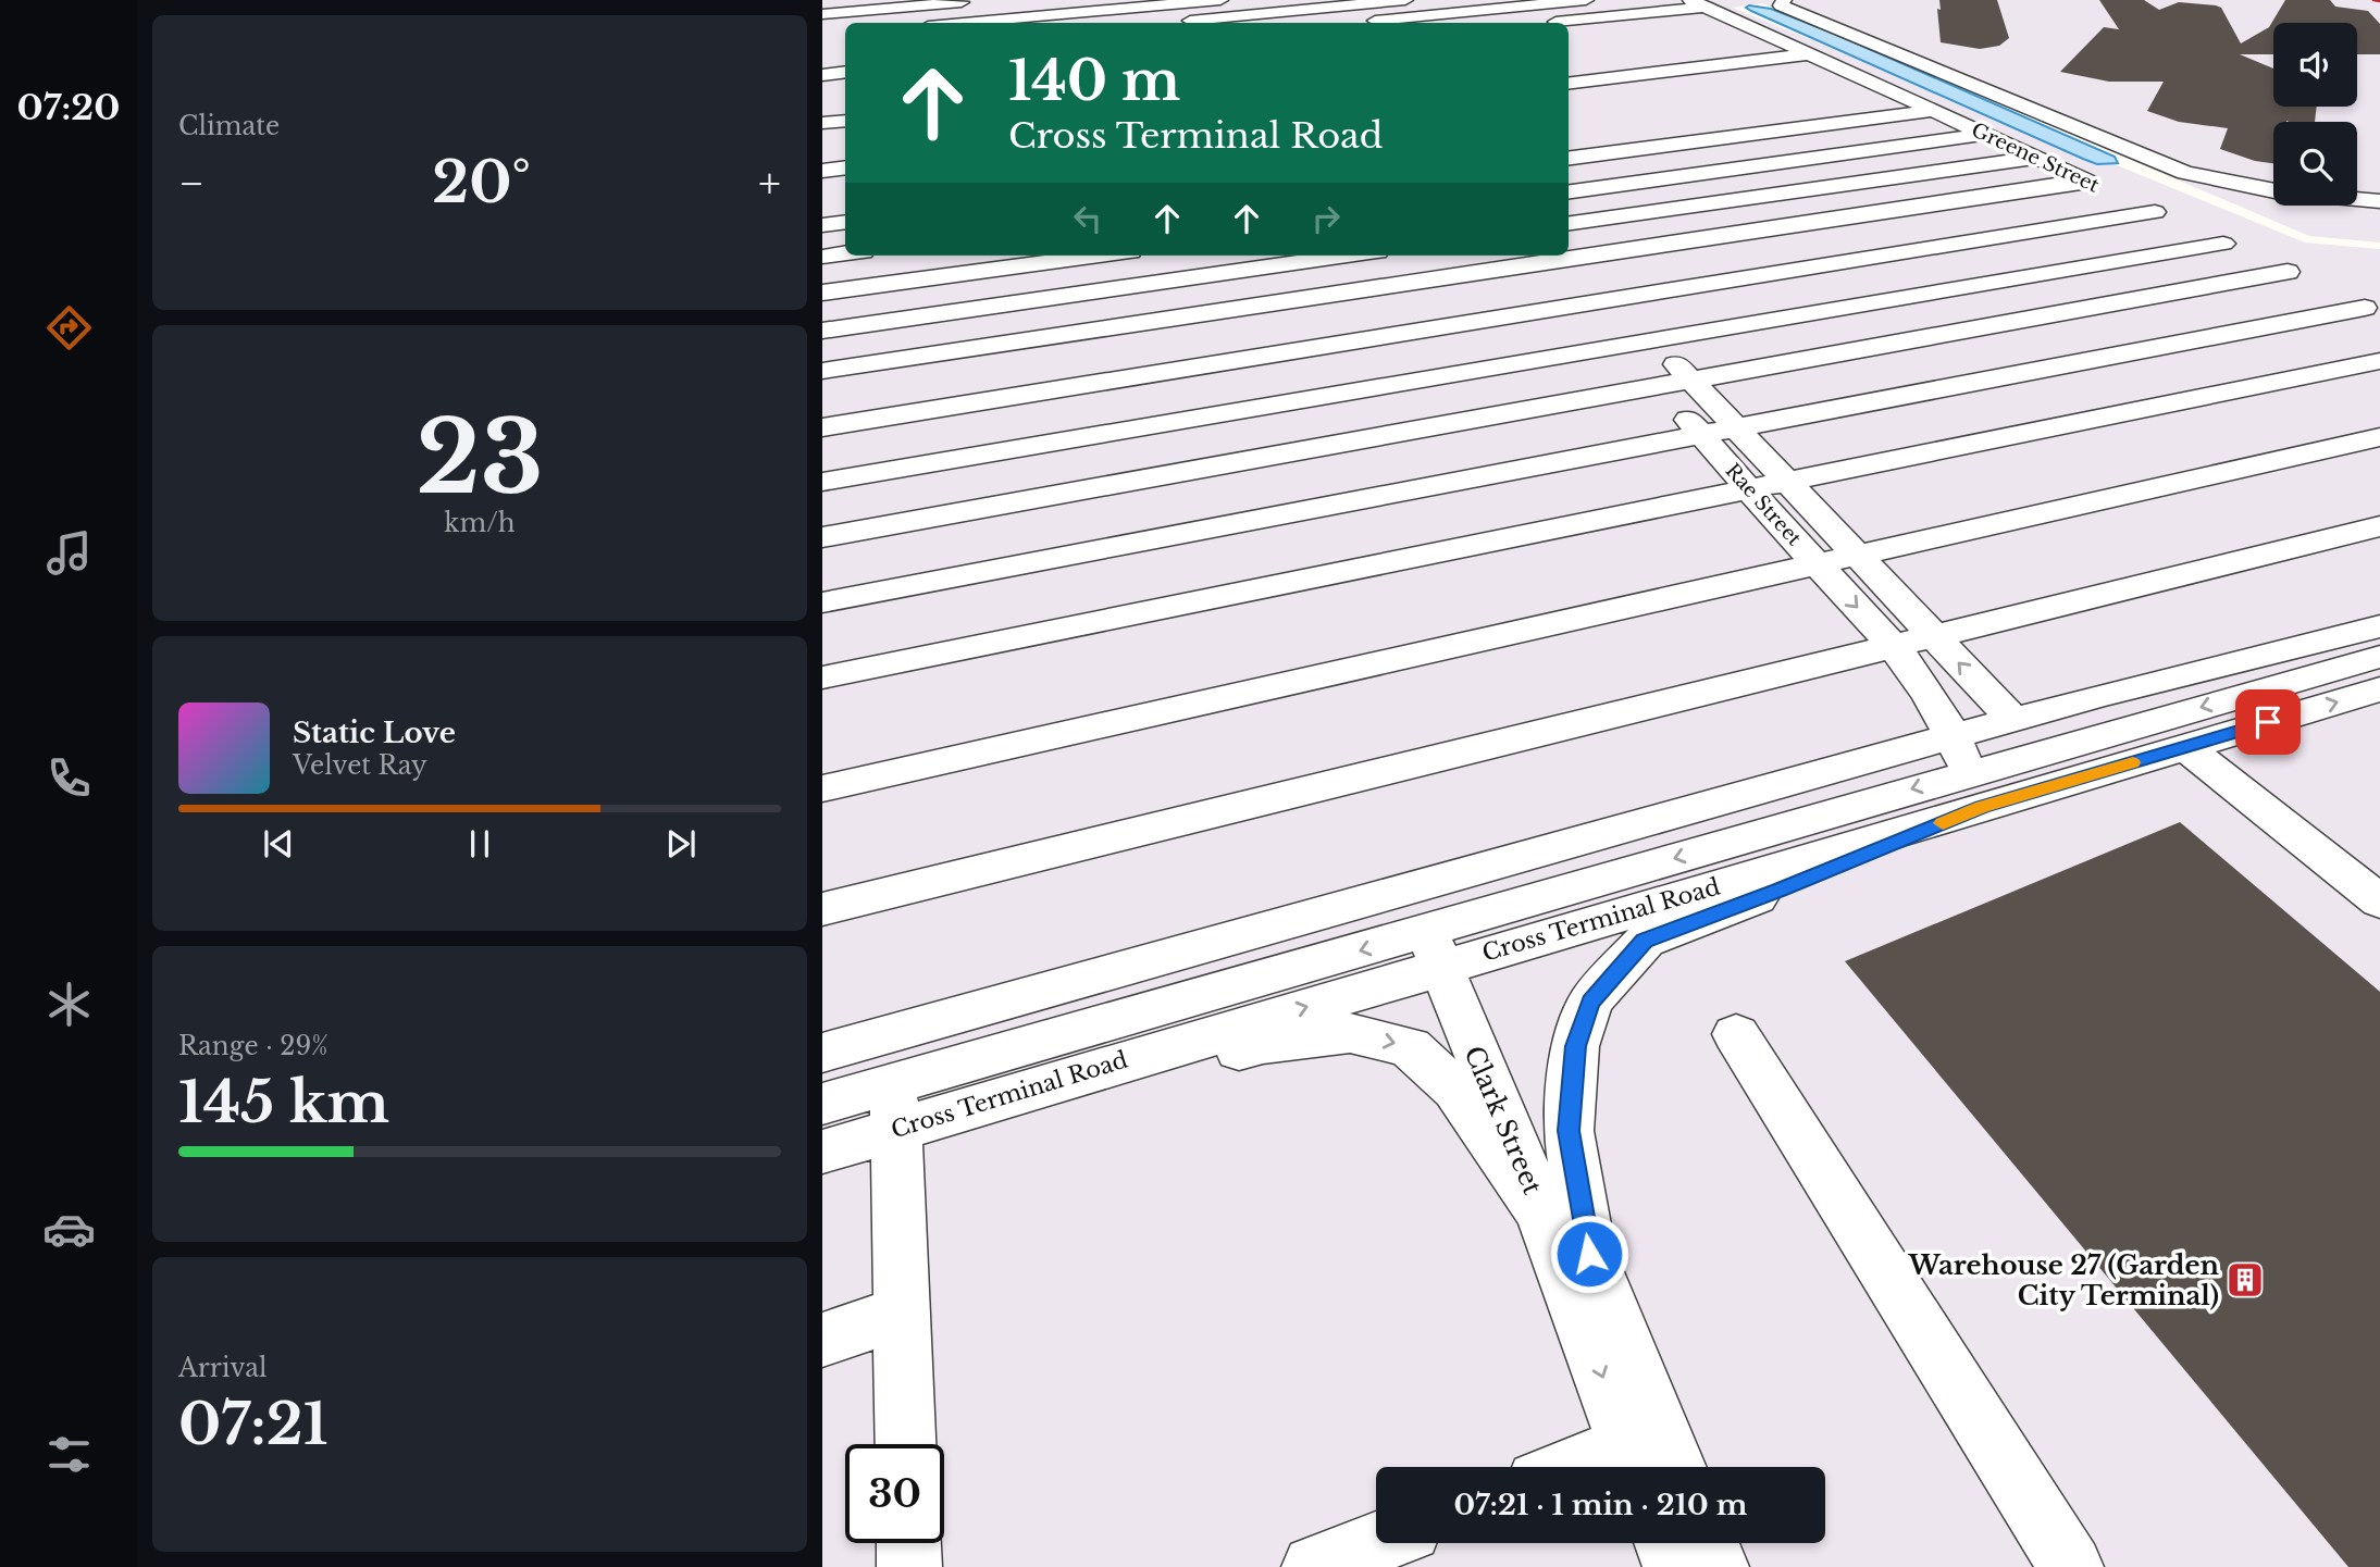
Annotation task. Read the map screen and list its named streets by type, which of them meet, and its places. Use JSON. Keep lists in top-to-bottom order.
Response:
{
  "streets": {
    "street": [
      "Greene Street",
      "Rae Street",
      "Cross Terminal Road",
      "Clark Street"
    ]
  },
  "crossings": [
    ["Greene Street", "Rae Street"],
    ["Rae Street", "Cross Terminal Road"],
    ["Cross Terminal Road", "Clark Street"]
  ],
  "places": {
    "building": ["Warehouse 27 (Garden City Terminal)"]
  },
  "page": {
    "tabs": "07:20",
    "tile": [
      "Climate",
      ["23", "km/h"],
      ["Range · 29%", "145 km"],
      ["Arrival", "07:21"]
    ],
    "turn": ["140 m", "Cross Terminal Road"],
    "heat": ["−", "20°", "+"],
    "song": ["Static Love", "Velvet Ray"],
    "limit": "30",
    "trip": "07:21 · 1 min · 210 m"
  }
}
